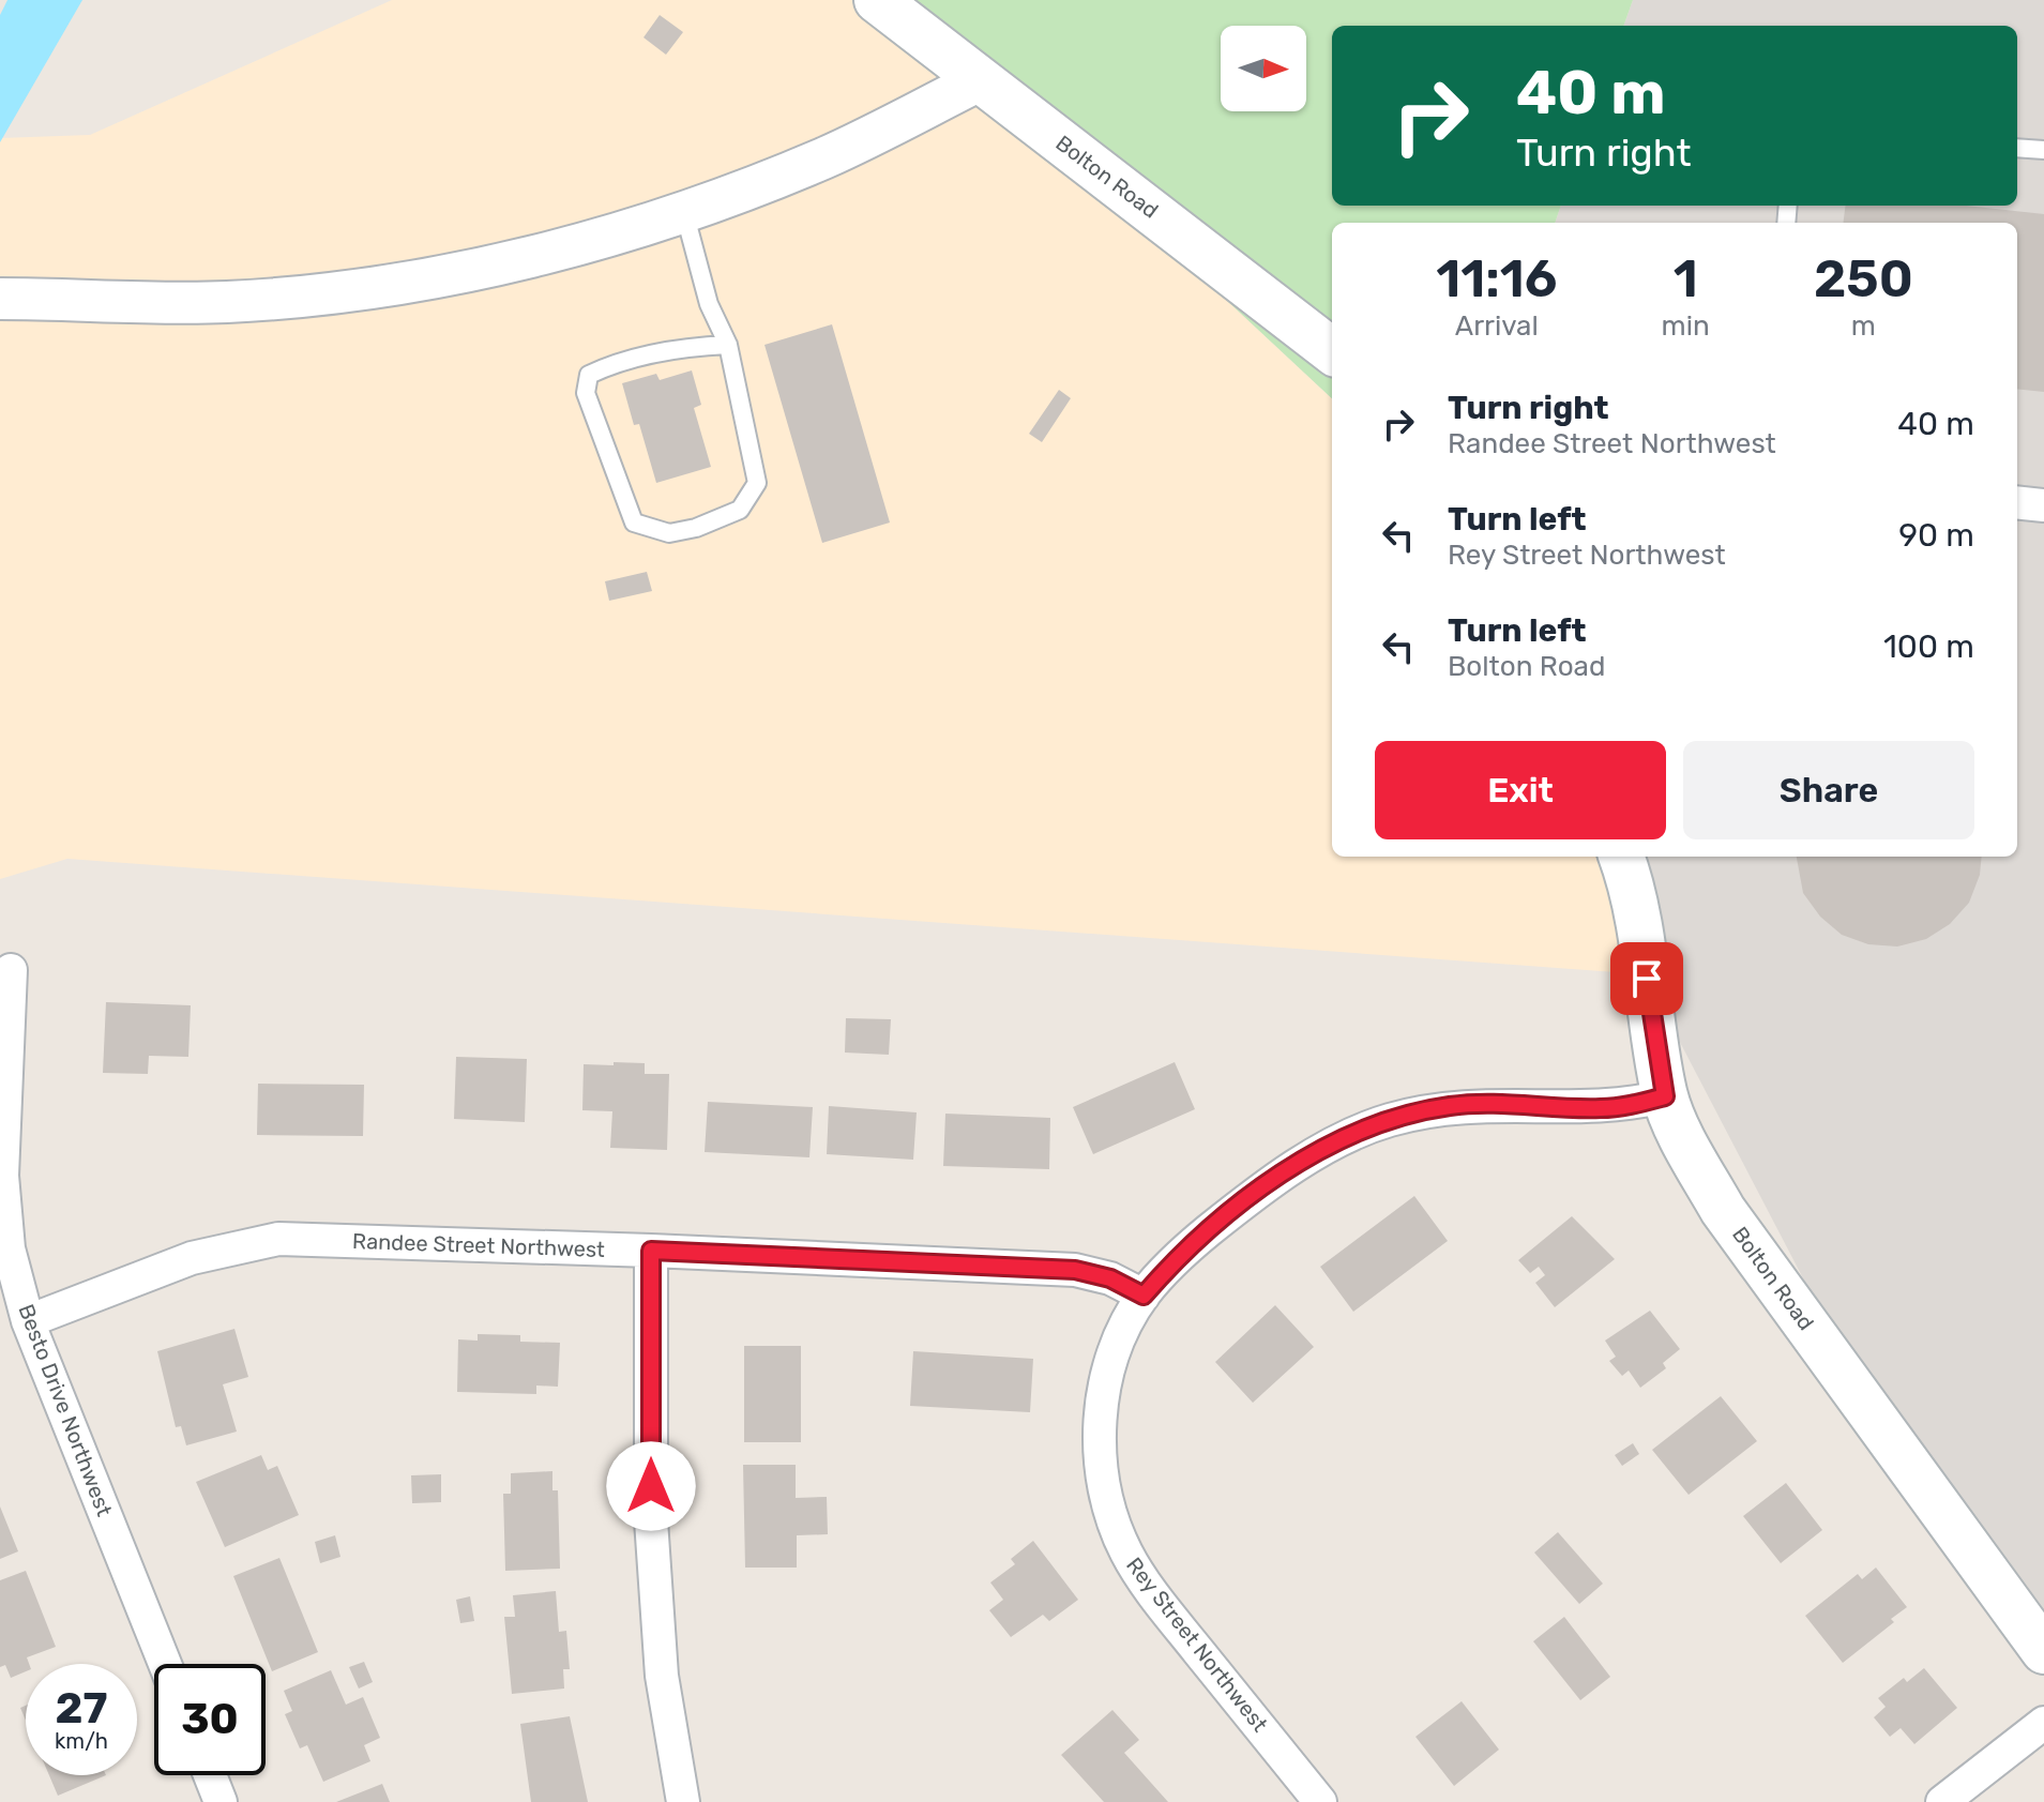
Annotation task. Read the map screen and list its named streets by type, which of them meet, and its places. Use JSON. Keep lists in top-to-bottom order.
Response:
{
  "streets": {
    "main road": ["Bolton Road"],
    "street": ["Randee Street Northwest", "Besto Drive Northwest", "Rey Street Northwest"]
  },
  "crossings": [
    ["Bolton Road", "Rey Street Northwest"],
    ["Randee Street Northwest", "Besto Drive Northwest"],
    ["Randee Street Northwest", "Rey Street Northwest"]
  ],
  "north": "right",
  "page": {
    "turn": ["40 m", "Turn right"],
    "eta": [
      "11:16",
      "Arrival",
      "1",
      "min",
      "250",
      "m"
    ],
    "list": [
      {
        "name": "Turn right",
        "note": "Randee Street Northwest",
        "value": "40 m"
      },
      {
        "name": "Turn left",
        "note": "Rey Street Northwest",
        "value": "90 m"
      },
      {
        "name": "Turn left",
        "note": "Bolton Road",
        "value": "100 m"
      }
    ],
    "buttons": ["Exit", "Share"],
    "speed": "27 km/h",
    "limit": "30"
  }
}
